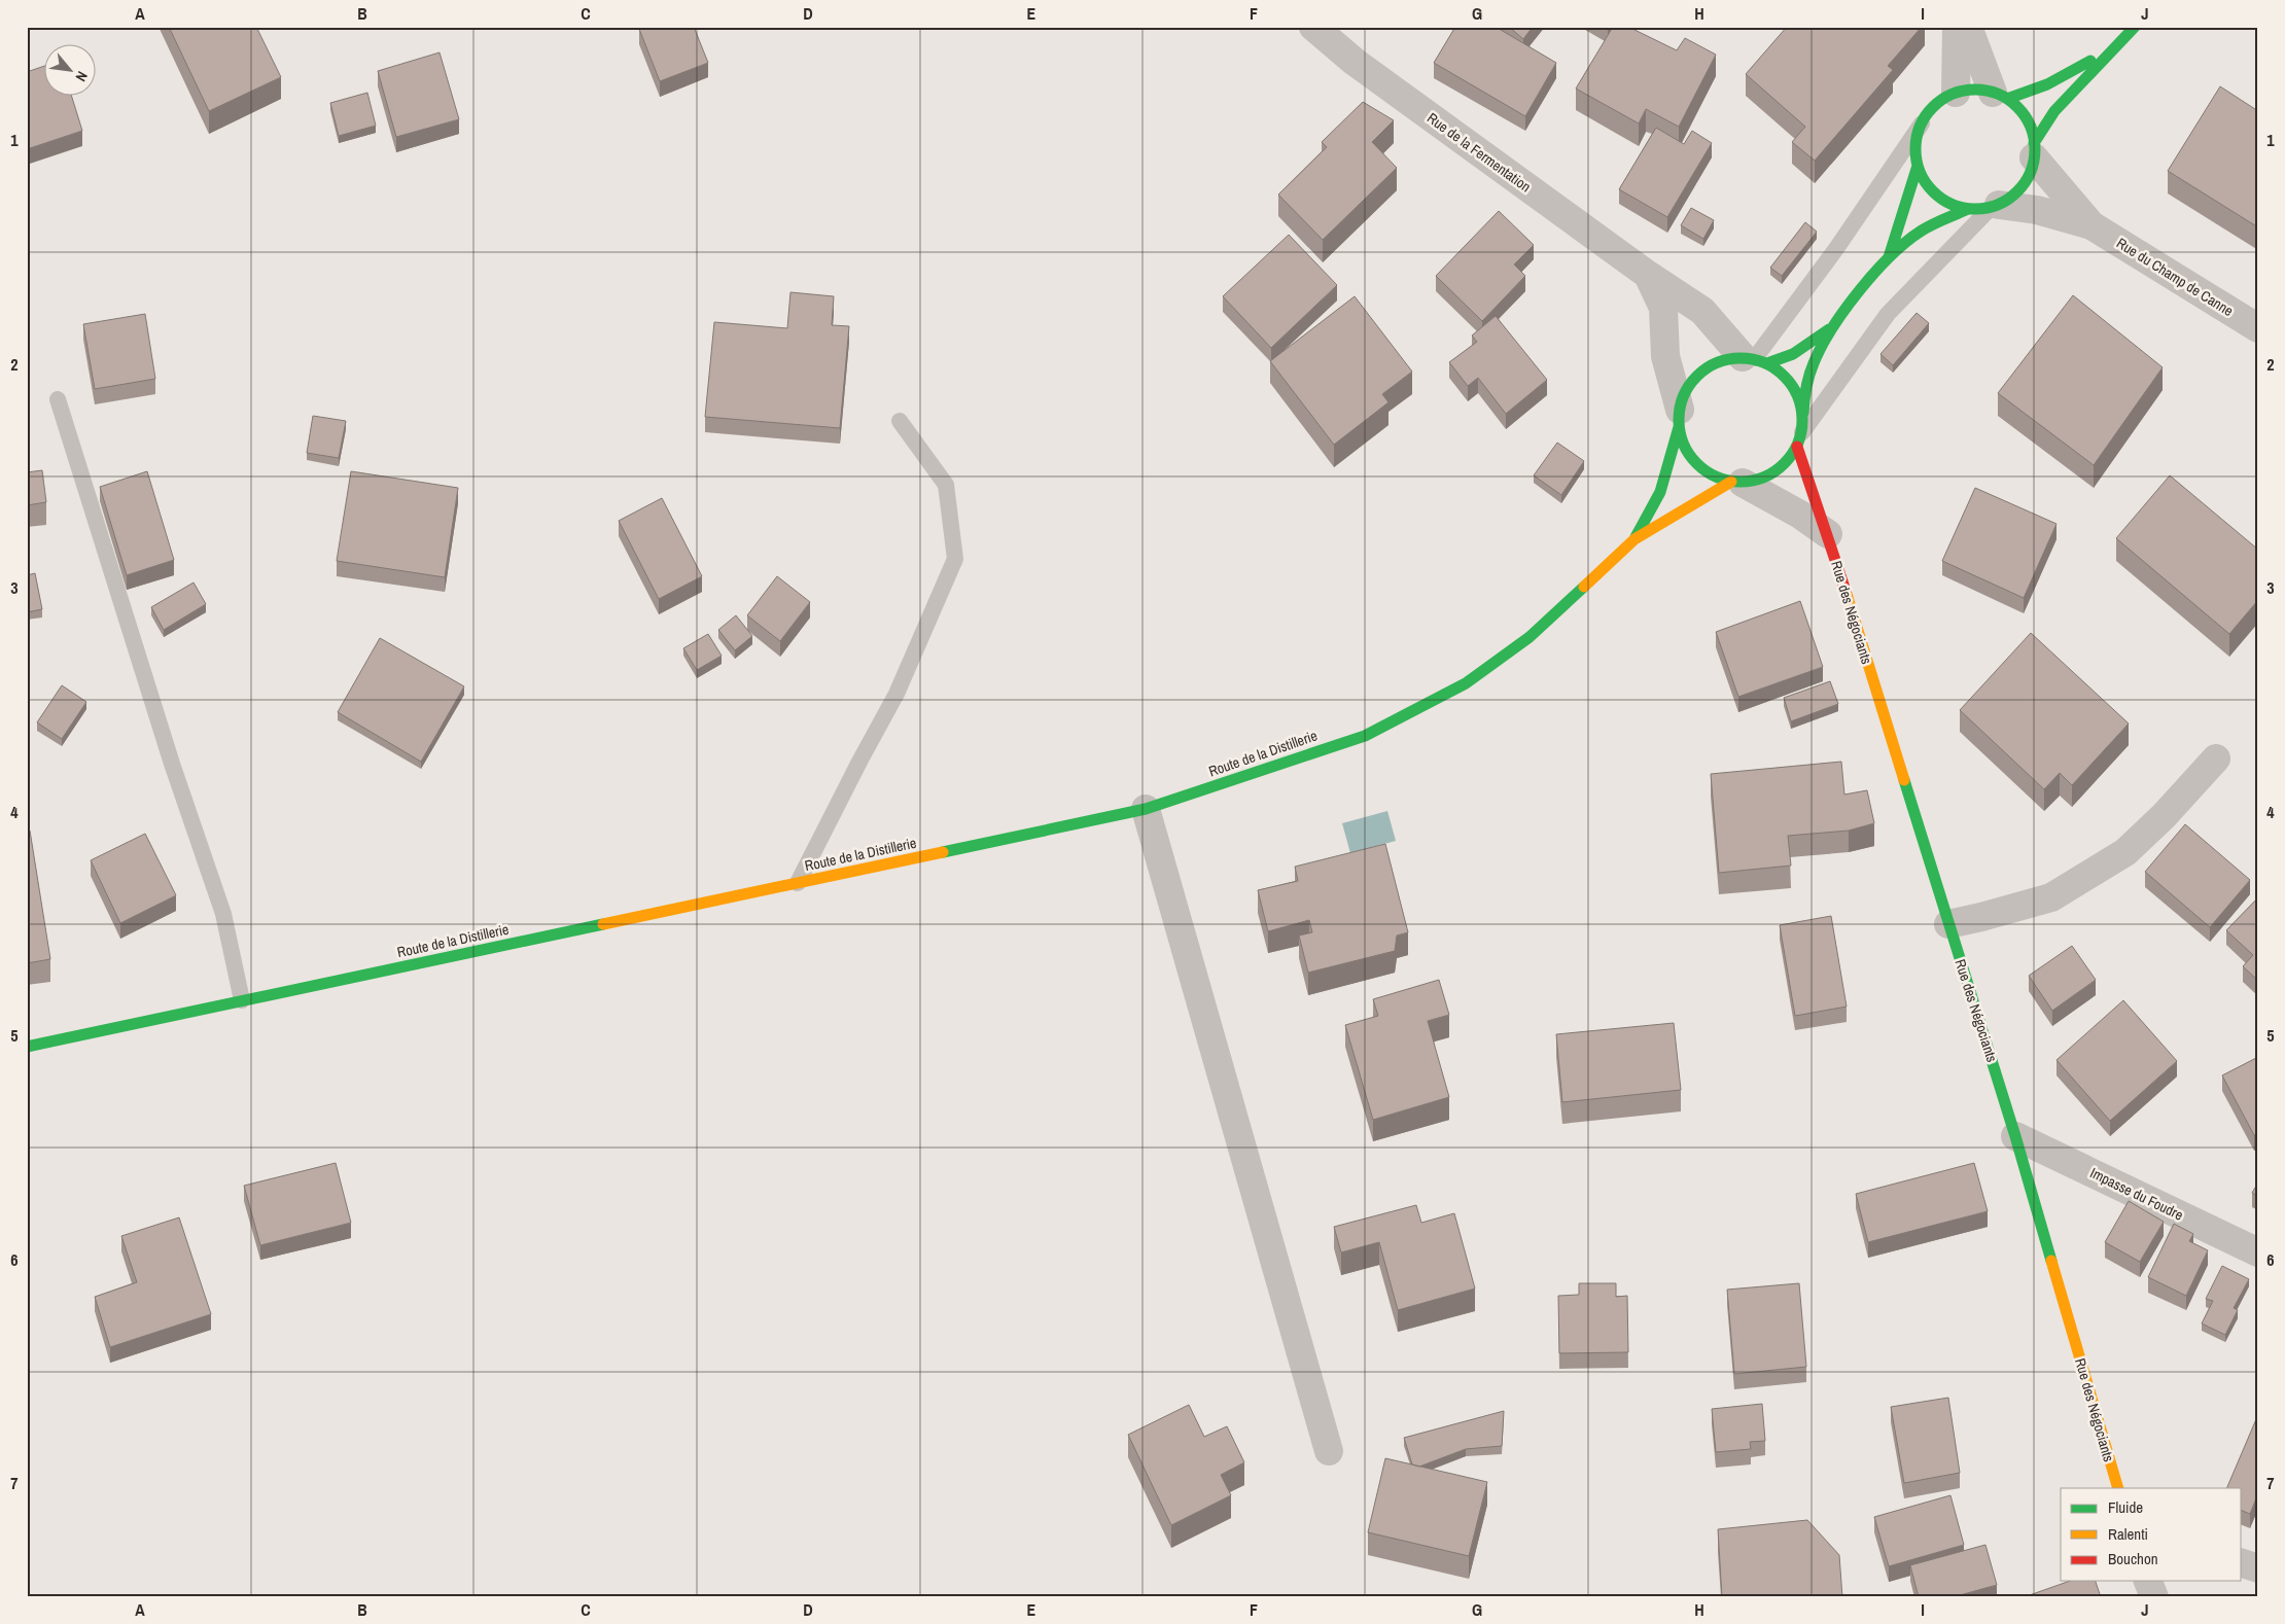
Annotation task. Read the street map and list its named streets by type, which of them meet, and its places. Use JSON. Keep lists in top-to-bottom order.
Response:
{
  "streets": {
    "street": [
      "Rue de la Fermentation",
      "Rue du Champ de Canne",
      "Rue des Négociants",
      "Route de la Distillerie",
      "Impasse du Foudre"
    ]
  },
  "crossings": [
    ["Rue de la Fermentation", "Rue des Négociants"],
    ["Rue de la Fermentation", "Route de la Distillerie"],
    ["Rue des Négociants", "Route de la Distillerie"],
    ["Rue des Négociants", "Impasse du Foudre"]
  ],
  "legend": ["Fluide", "Ralenti", "Bouchon"],
  "north": "bottom right",
  "grid": {
    "columns": [
      "A",
      "B",
      "C",
      "D",
      "E",
      "F",
      "G",
      "H",
      "I",
      "J"
    ],
    "rows": [
      "1",
      "2",
      "3",
      "4",
      "5",
      "6",
      "7"
    ]
  }
}
